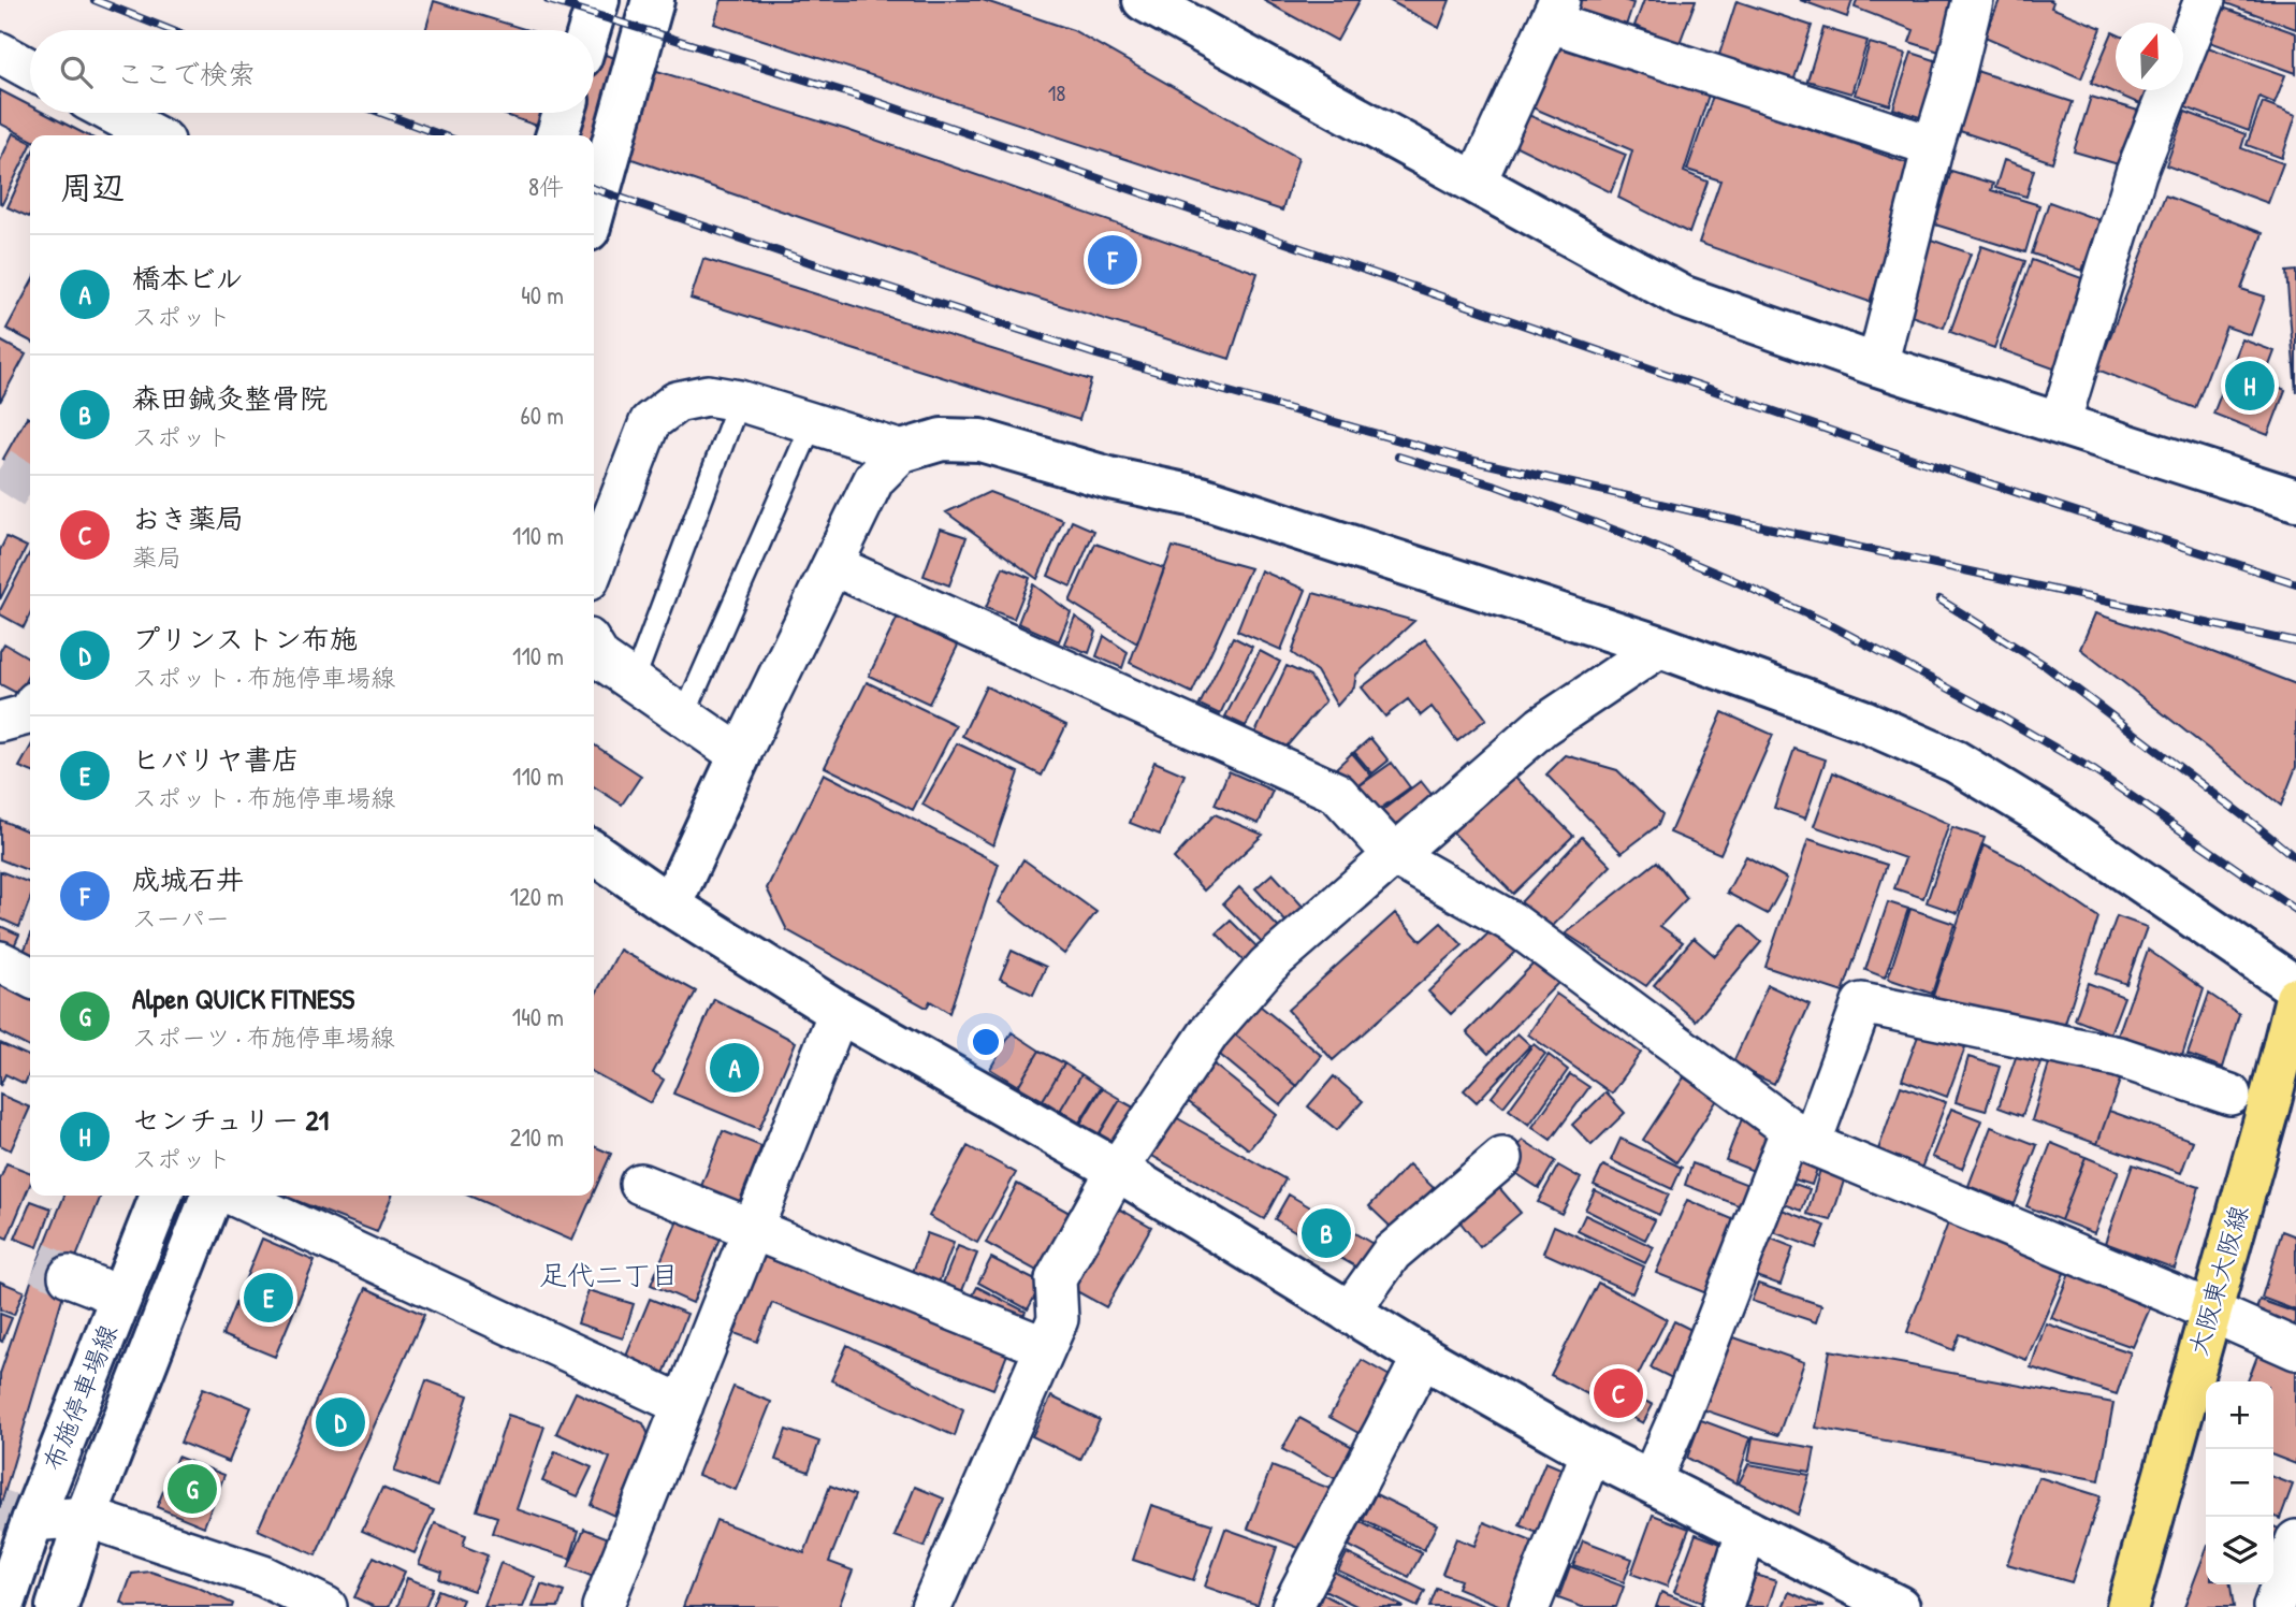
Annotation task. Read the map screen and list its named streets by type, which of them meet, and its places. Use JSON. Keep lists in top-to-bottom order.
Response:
{
  "streets": {
    "main road": ["大阪東大阪線"],
    "street": ["布施停車場線"]
  },
  "districts": ["足代二丁目"],
  "house_numbers": ["18"],
  "north": "top",
  "page": {
    "search": "ここで検索",
    "heading": ["周辺", "8件"],
    "pins": [
      "F",
      "H",
      "A",
      "B",
      "E",
      "C",
      "D",
      "G"
    ],
    "list": [
      {
        "mark": "A",
        "name": "橋本ビル",
        "note": "スポット",
        "value": "40 m"
      },
      {
        "mark": "B",
        "name": "森田鍼灸整骨院",
        "note": "スポット",
        "value": "60 m"
      },
      {
        "mark": "C",
        "name": "おき薬局",
        "note": "薬局",
        "value": "110 m"
      },
      {
        "mark": "D",
        "name": "プリンストン布施",
        "note": "スポット · 布施停車場線",
        "value": "110 m"
      },
      {
        "mark": "E",
        "name": "ヒバリヤ書店",
        "note": "スポット · 布施停車場線",
        "value": "110 m"
      },
      {
        "mark": "F",
        "name": "成城石井",
        "note": "スーパー",
        "value": "120 m"
      },
      {
        "mark": "G",
        "name": "Alpen QUICK FITNESS",
        "note": "スポーツ · 布施停車場線",
        "value": "140 m"
      },
      {
        "mark": "H",
        "name": "センチュリー 21",
        "note": "スポット",
        "value": "210 m"
      }
    ],
    "map_buttons": ["+", "−"]
  }
}
